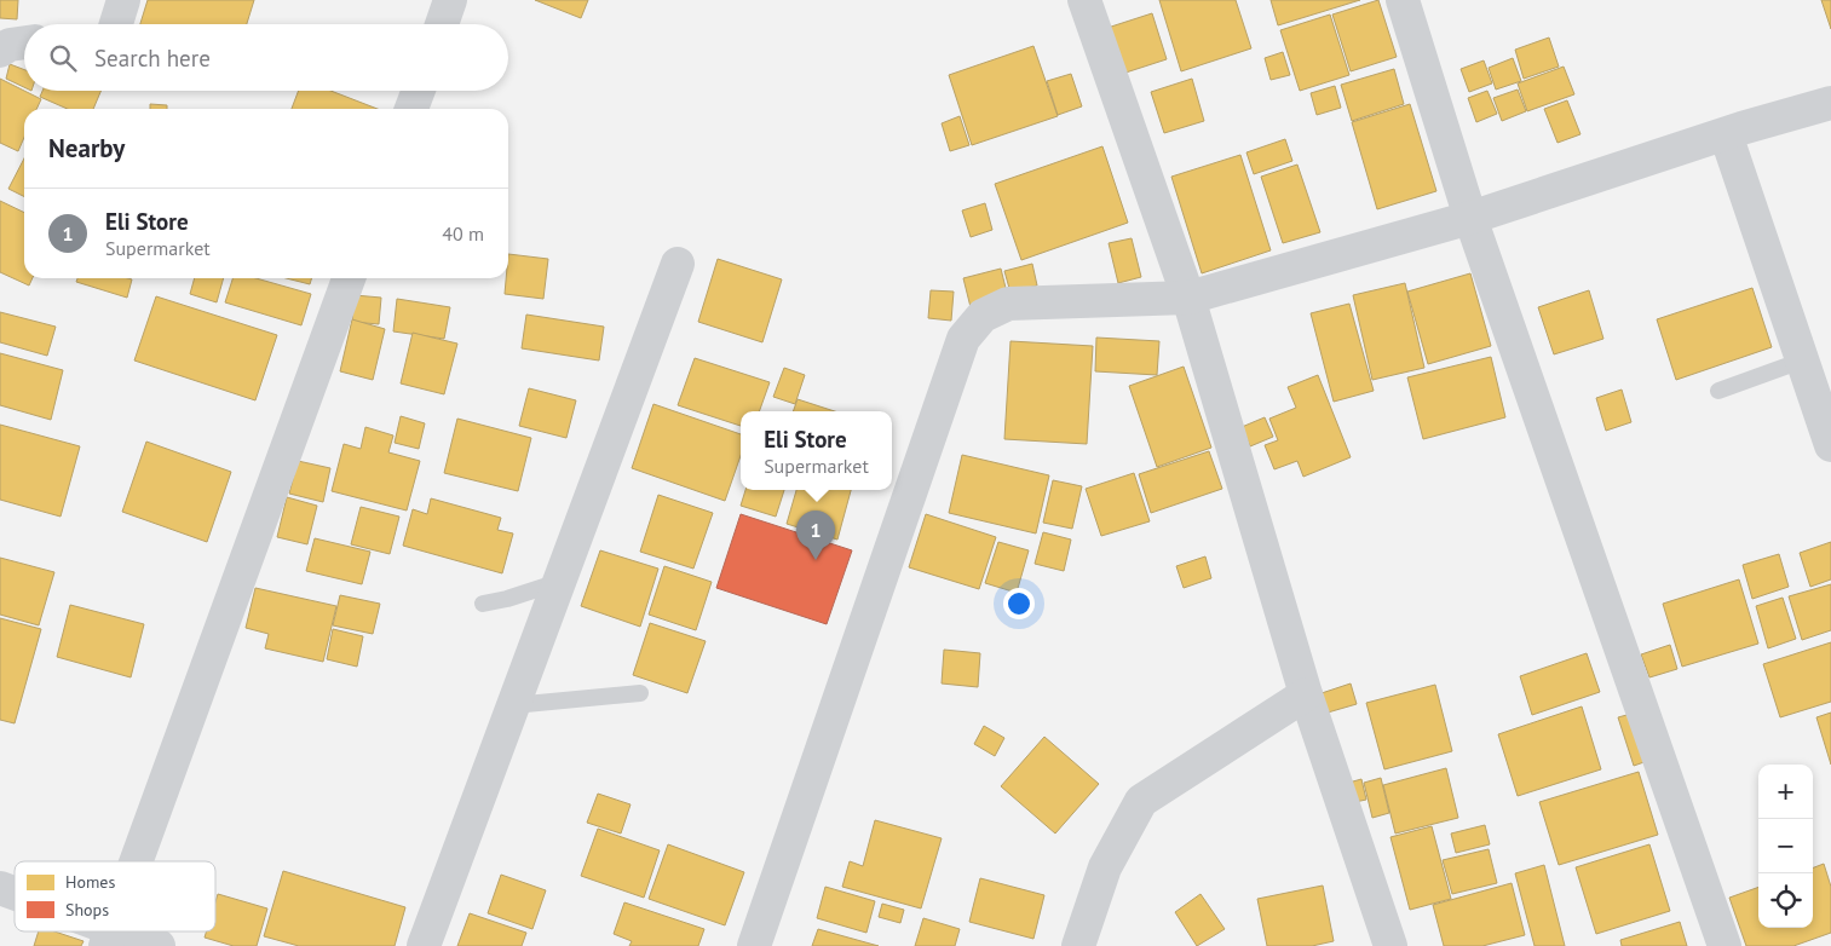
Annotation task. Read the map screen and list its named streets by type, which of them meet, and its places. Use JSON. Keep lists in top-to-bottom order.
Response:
{
  "legend": ["Homes", "Shops"],
  "page": {
    "search": "Search here",
    "heading": "Nearby",
    "list": [
      {
        "mark": "1",
        "name": "Eli Store",
        "note": "Supermarket",
        "value": "40 m"
      }
    ],
    "popup": ["Eli Store", "Supermarket"],
    "pins": "1",
    "map_buttons": ["+", "−"]
  }
}
